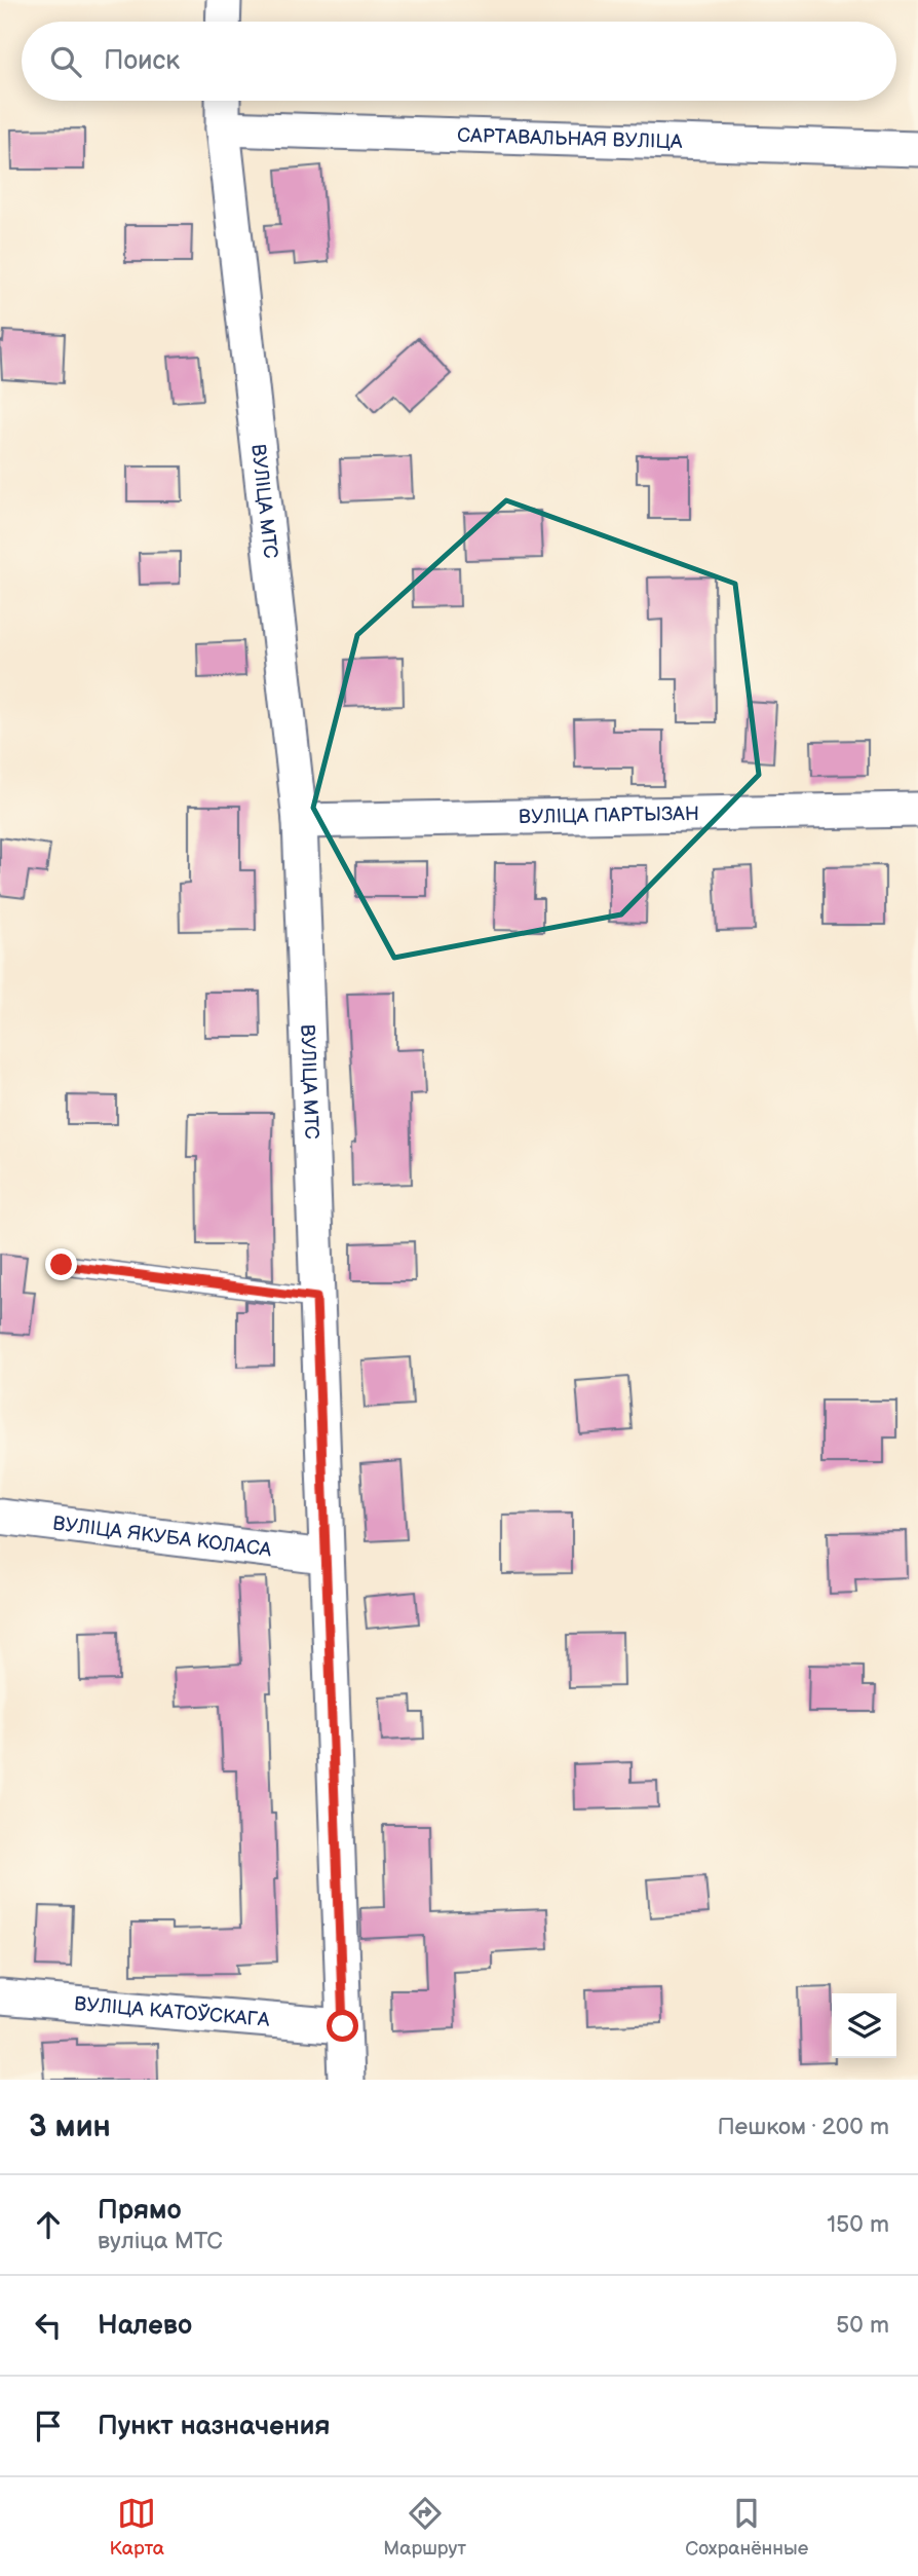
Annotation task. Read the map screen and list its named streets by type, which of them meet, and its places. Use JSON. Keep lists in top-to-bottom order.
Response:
{
  "streets": {
    "street": [
      "САРТАВАЛЬНАЯ ВУЛІЦА",
      "ВУЛІЦА МТС",
      "ВУЛІЦА ПАРТЫЗАН",
      "ВУЛІЦА ЯКУБА КОЛАСА",
      "ВУЛІЦА КАТОЎСКАГА"
    ]
  },
  "crossings": [
    ["САРТАВАЛЬНАЯ ВУЛІЦА", "ВУЛІЦА МТС"],
    ["ВУЛІЦА МТС", "ВУЛІЦА ПАРТЫЗАН"],
    ["ВУЛІЦА МТС", "ВУЛІЦА ЯКУБА КОЛАСА"],
    ["ВУЛІЦА МТС", "ВУЛІЦА КАТОЎСКАГА"]
  ],
  "page": {
    "search": "Поиск",
    "heading": ["3 мин", "Пешком · 200 m"],
    "list": [
      ["Прямо", "вуліца МТС", "150 m"],
      ["Налево", "50 m"],
      "Пункт назначения"
    ],
    "nav": ["Карта", "Маршрут", "Сохранённые"]
  }
}
